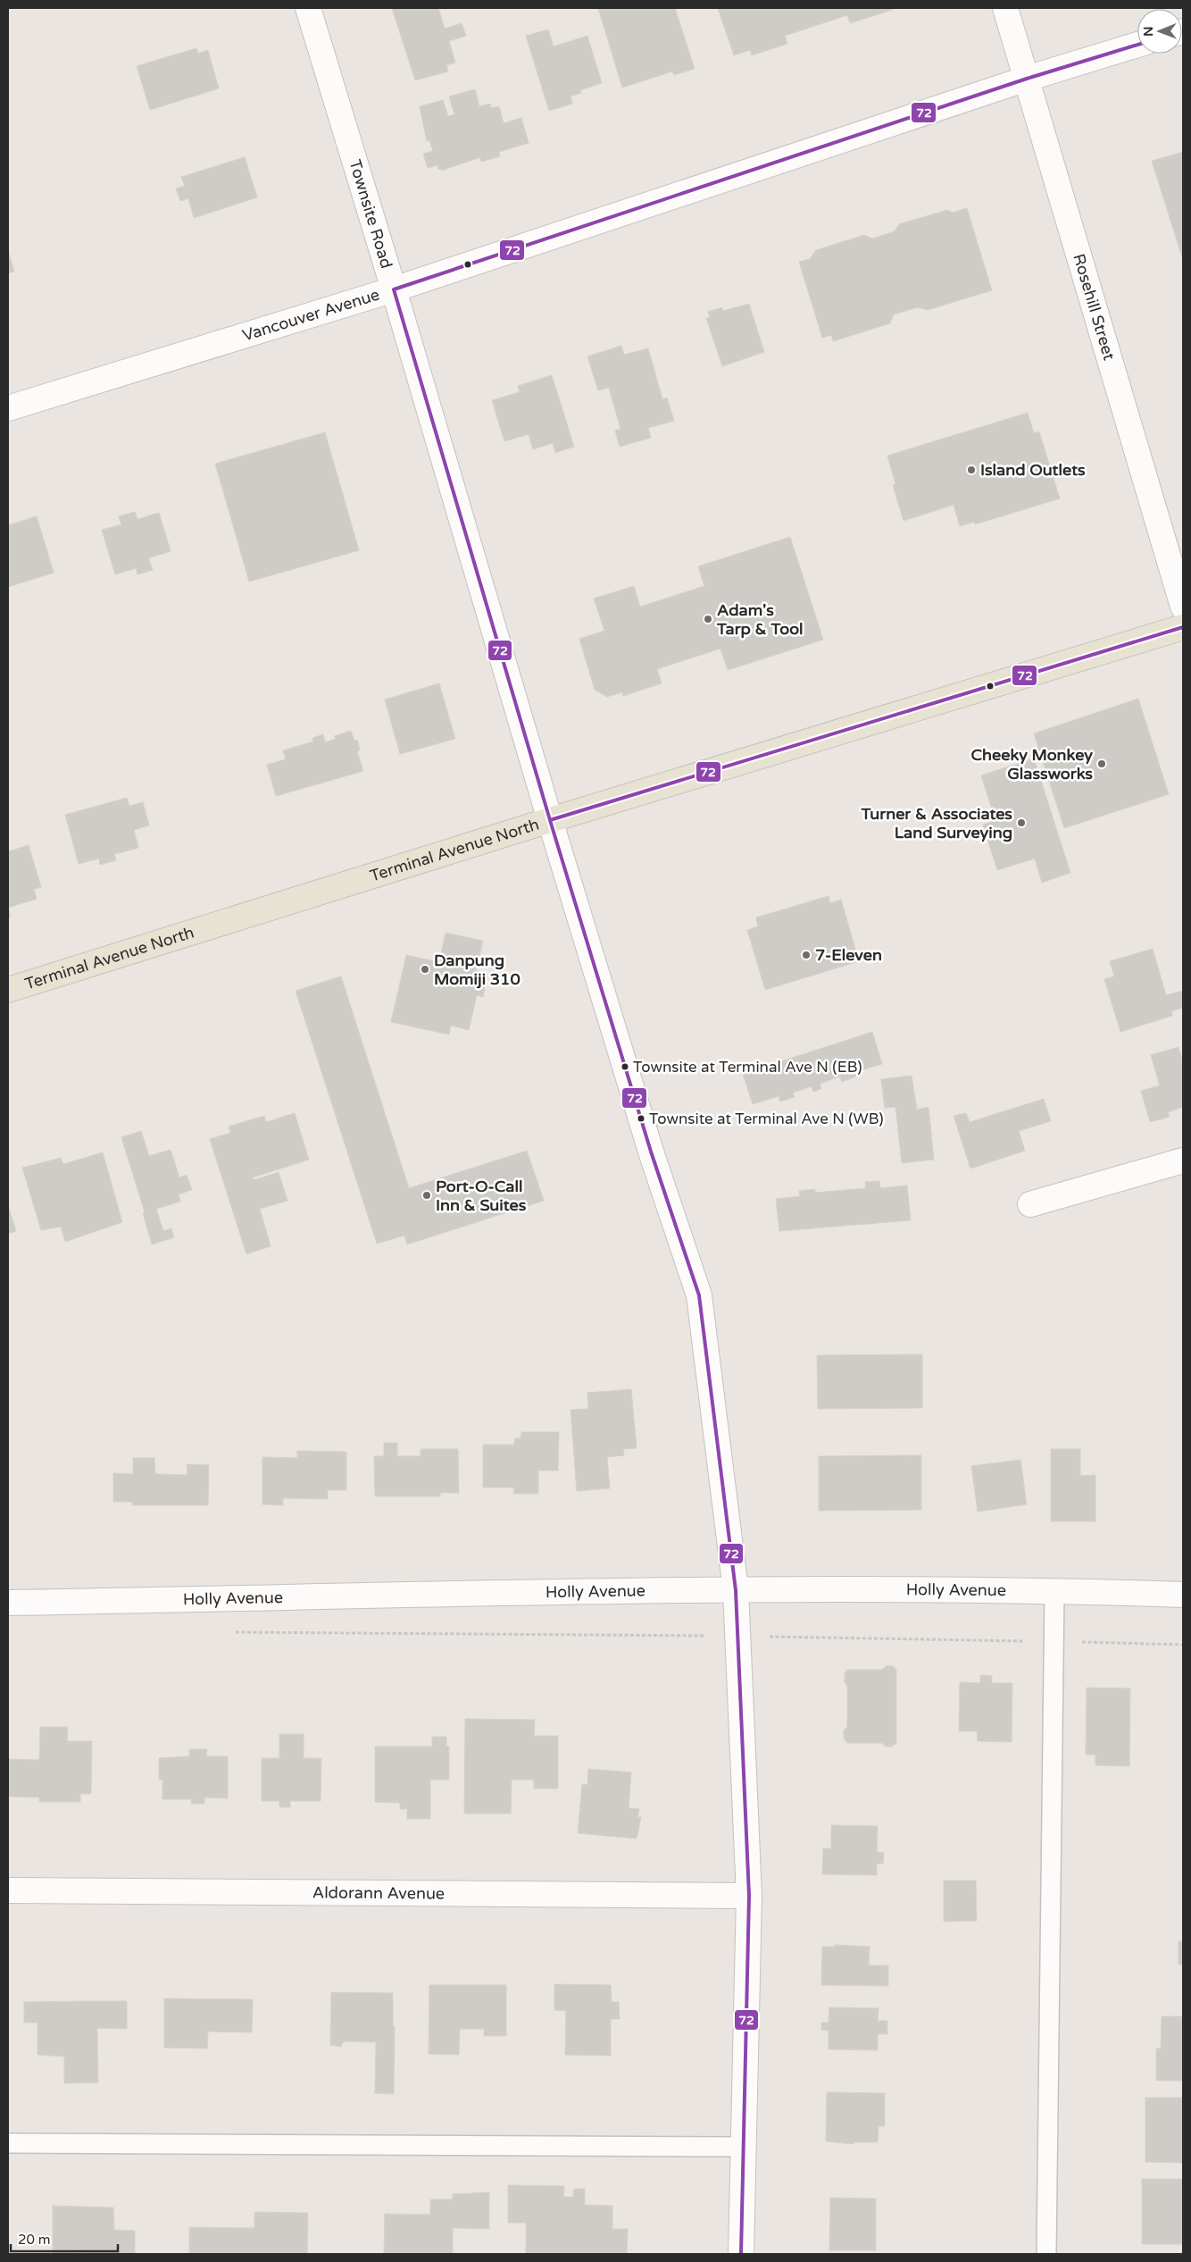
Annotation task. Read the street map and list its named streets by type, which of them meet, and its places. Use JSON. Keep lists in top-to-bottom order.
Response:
{
  "streets": {
    "main road": ["Terminal Avenue North"],
    "street": [
      "Townsite Road",
      "Rosehill Street",
      "Vancouver Avenue",
      "Holly Avenue",
      "Aldorann Avenue"
    ]
  },
  "crossings": [
    ["Townsite Road", "Vancouver Avenue"],
    ["Townsite Road", "Terminal Avenue North"],
    ["Townsite Road", "Holly Avenue"],
    ["Townsite Road", "Aldorann Avenue"],
    ["Rosehill Street", "Vancouver Avenue"]
  ],
  "places": [
    "Island Outlets",
    "Adam's Tarp & Tool",
    "Cheeky Monkey Glassworks",
    "Turner & Associates Land Surveying",
    "7-Eleven",
    "Danpung Momiji 310",
    "Townsite at Terminal Ave N (EB)",
    "Townsite at Terminal Ave N (WB)",
    "Port-O-Call Inn & Suites"
  ],
  "lines": ["transit line 72"],
  "scale_bar": "20 m",
  "north": "left"
}
